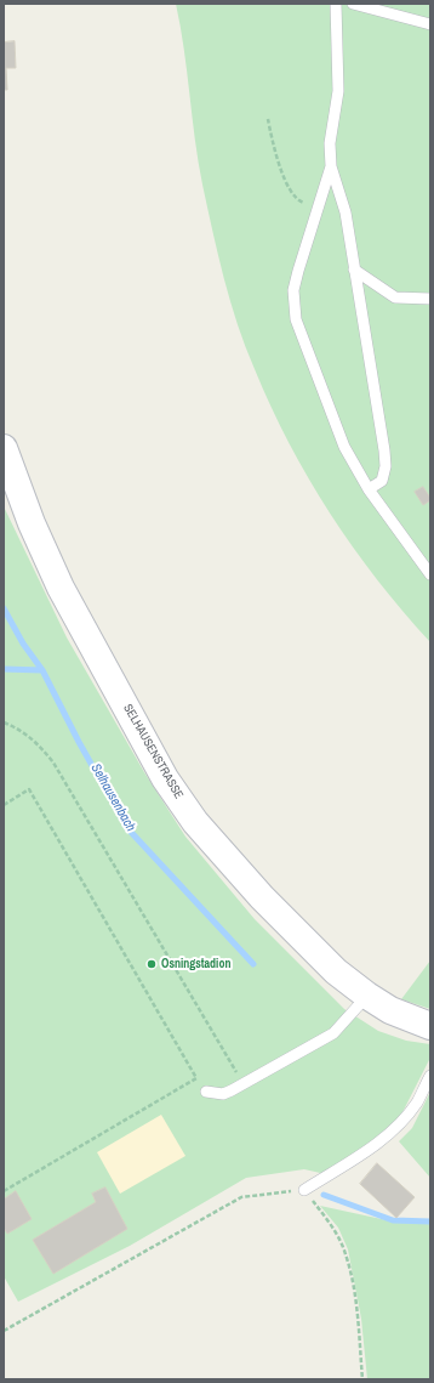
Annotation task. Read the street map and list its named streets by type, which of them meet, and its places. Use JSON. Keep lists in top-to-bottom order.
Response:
{
  "streets": {
    "street": ["SELHAUSENSTRASSE"]
  },
  "water": ["Selhausenbach"],
  "places": ["Osningstadion"]
}
